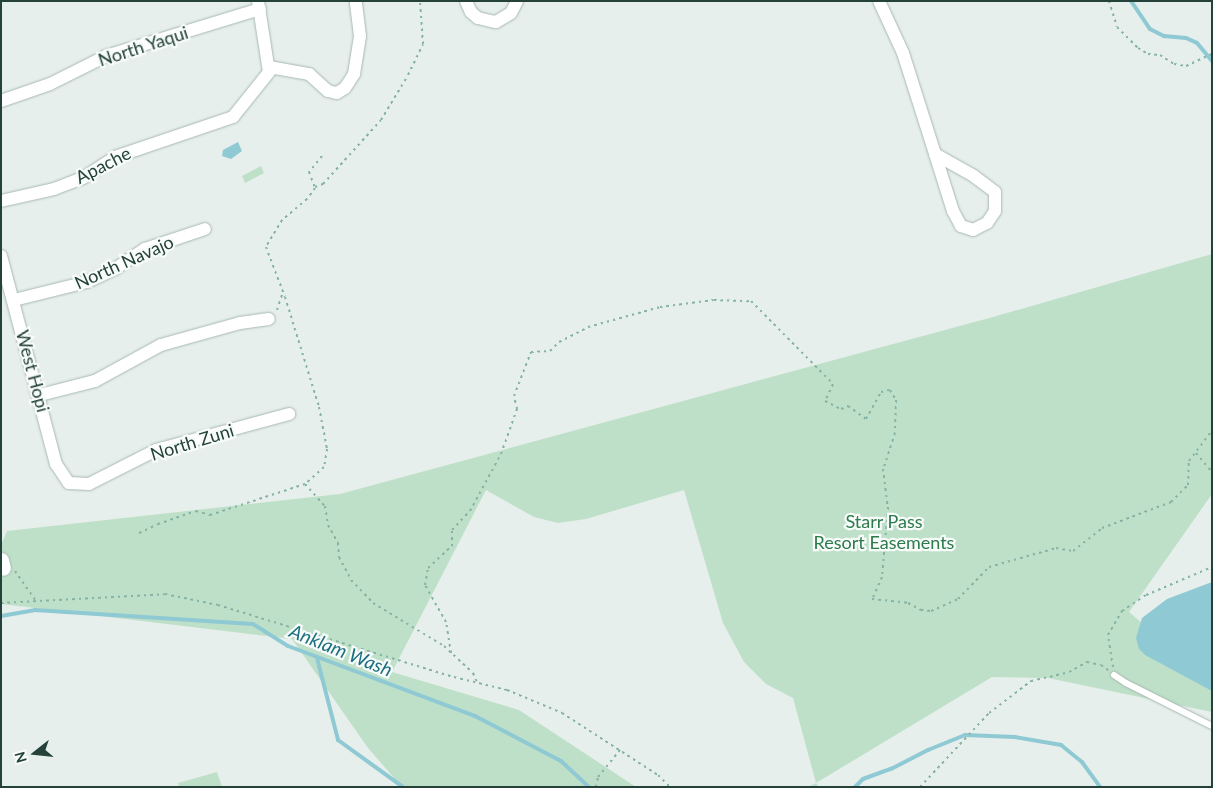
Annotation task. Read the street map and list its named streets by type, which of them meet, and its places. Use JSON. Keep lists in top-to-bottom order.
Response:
{
  "streets": {
    "street": [
      "North Yaqui",
      "Apache",
      "North Navajo",
      "West Hopi",
      "North Zuni"
    ]
  },
  "crossings": [
    ["North Navajo", "West Hopi"],
    ["West Hopi", "North Zuni"]
  ],
  "water": ["Anklam Wash"],
  "parks": ["Starr Pass Resort Easements"],
  "north": "left"
}
